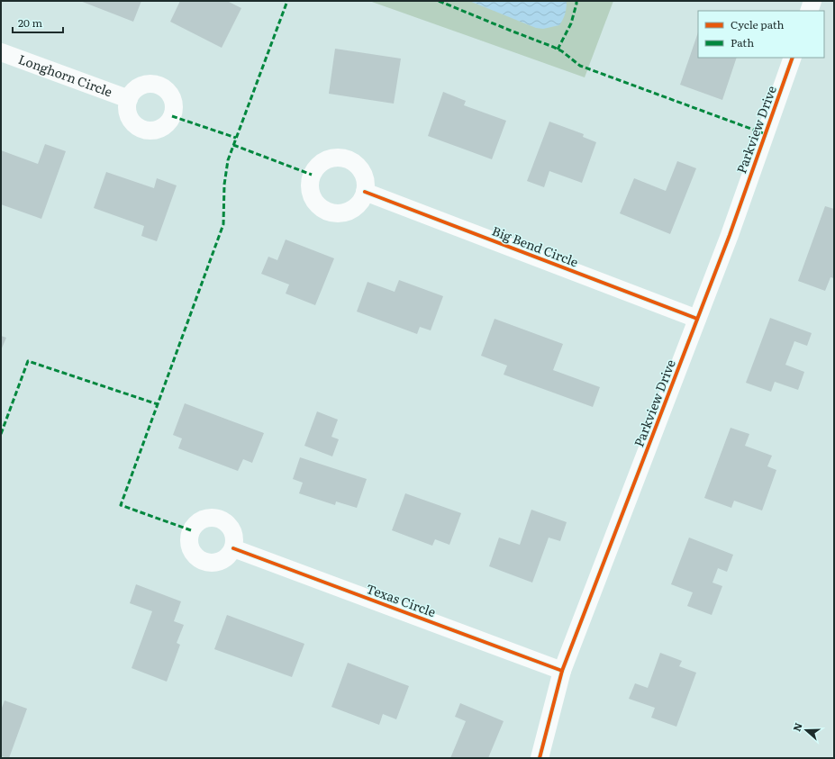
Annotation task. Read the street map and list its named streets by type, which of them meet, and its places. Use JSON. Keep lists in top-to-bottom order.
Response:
{
  "streets": {
    "street": [
      "Longhorn Circle",
      "Parkview Drive",
      "Big Bend Circle",
      "Texas Circle"
    ]
  },
  "crossings": [
    ["Parkview Drive", "Big Bend Circle"],
    ["Parkview Drive", "Texas Circle"]
  ],
  "legend": ["Cycle path", "Path"],
  "scale_bar": "20 m",
  "north": "left"
}
